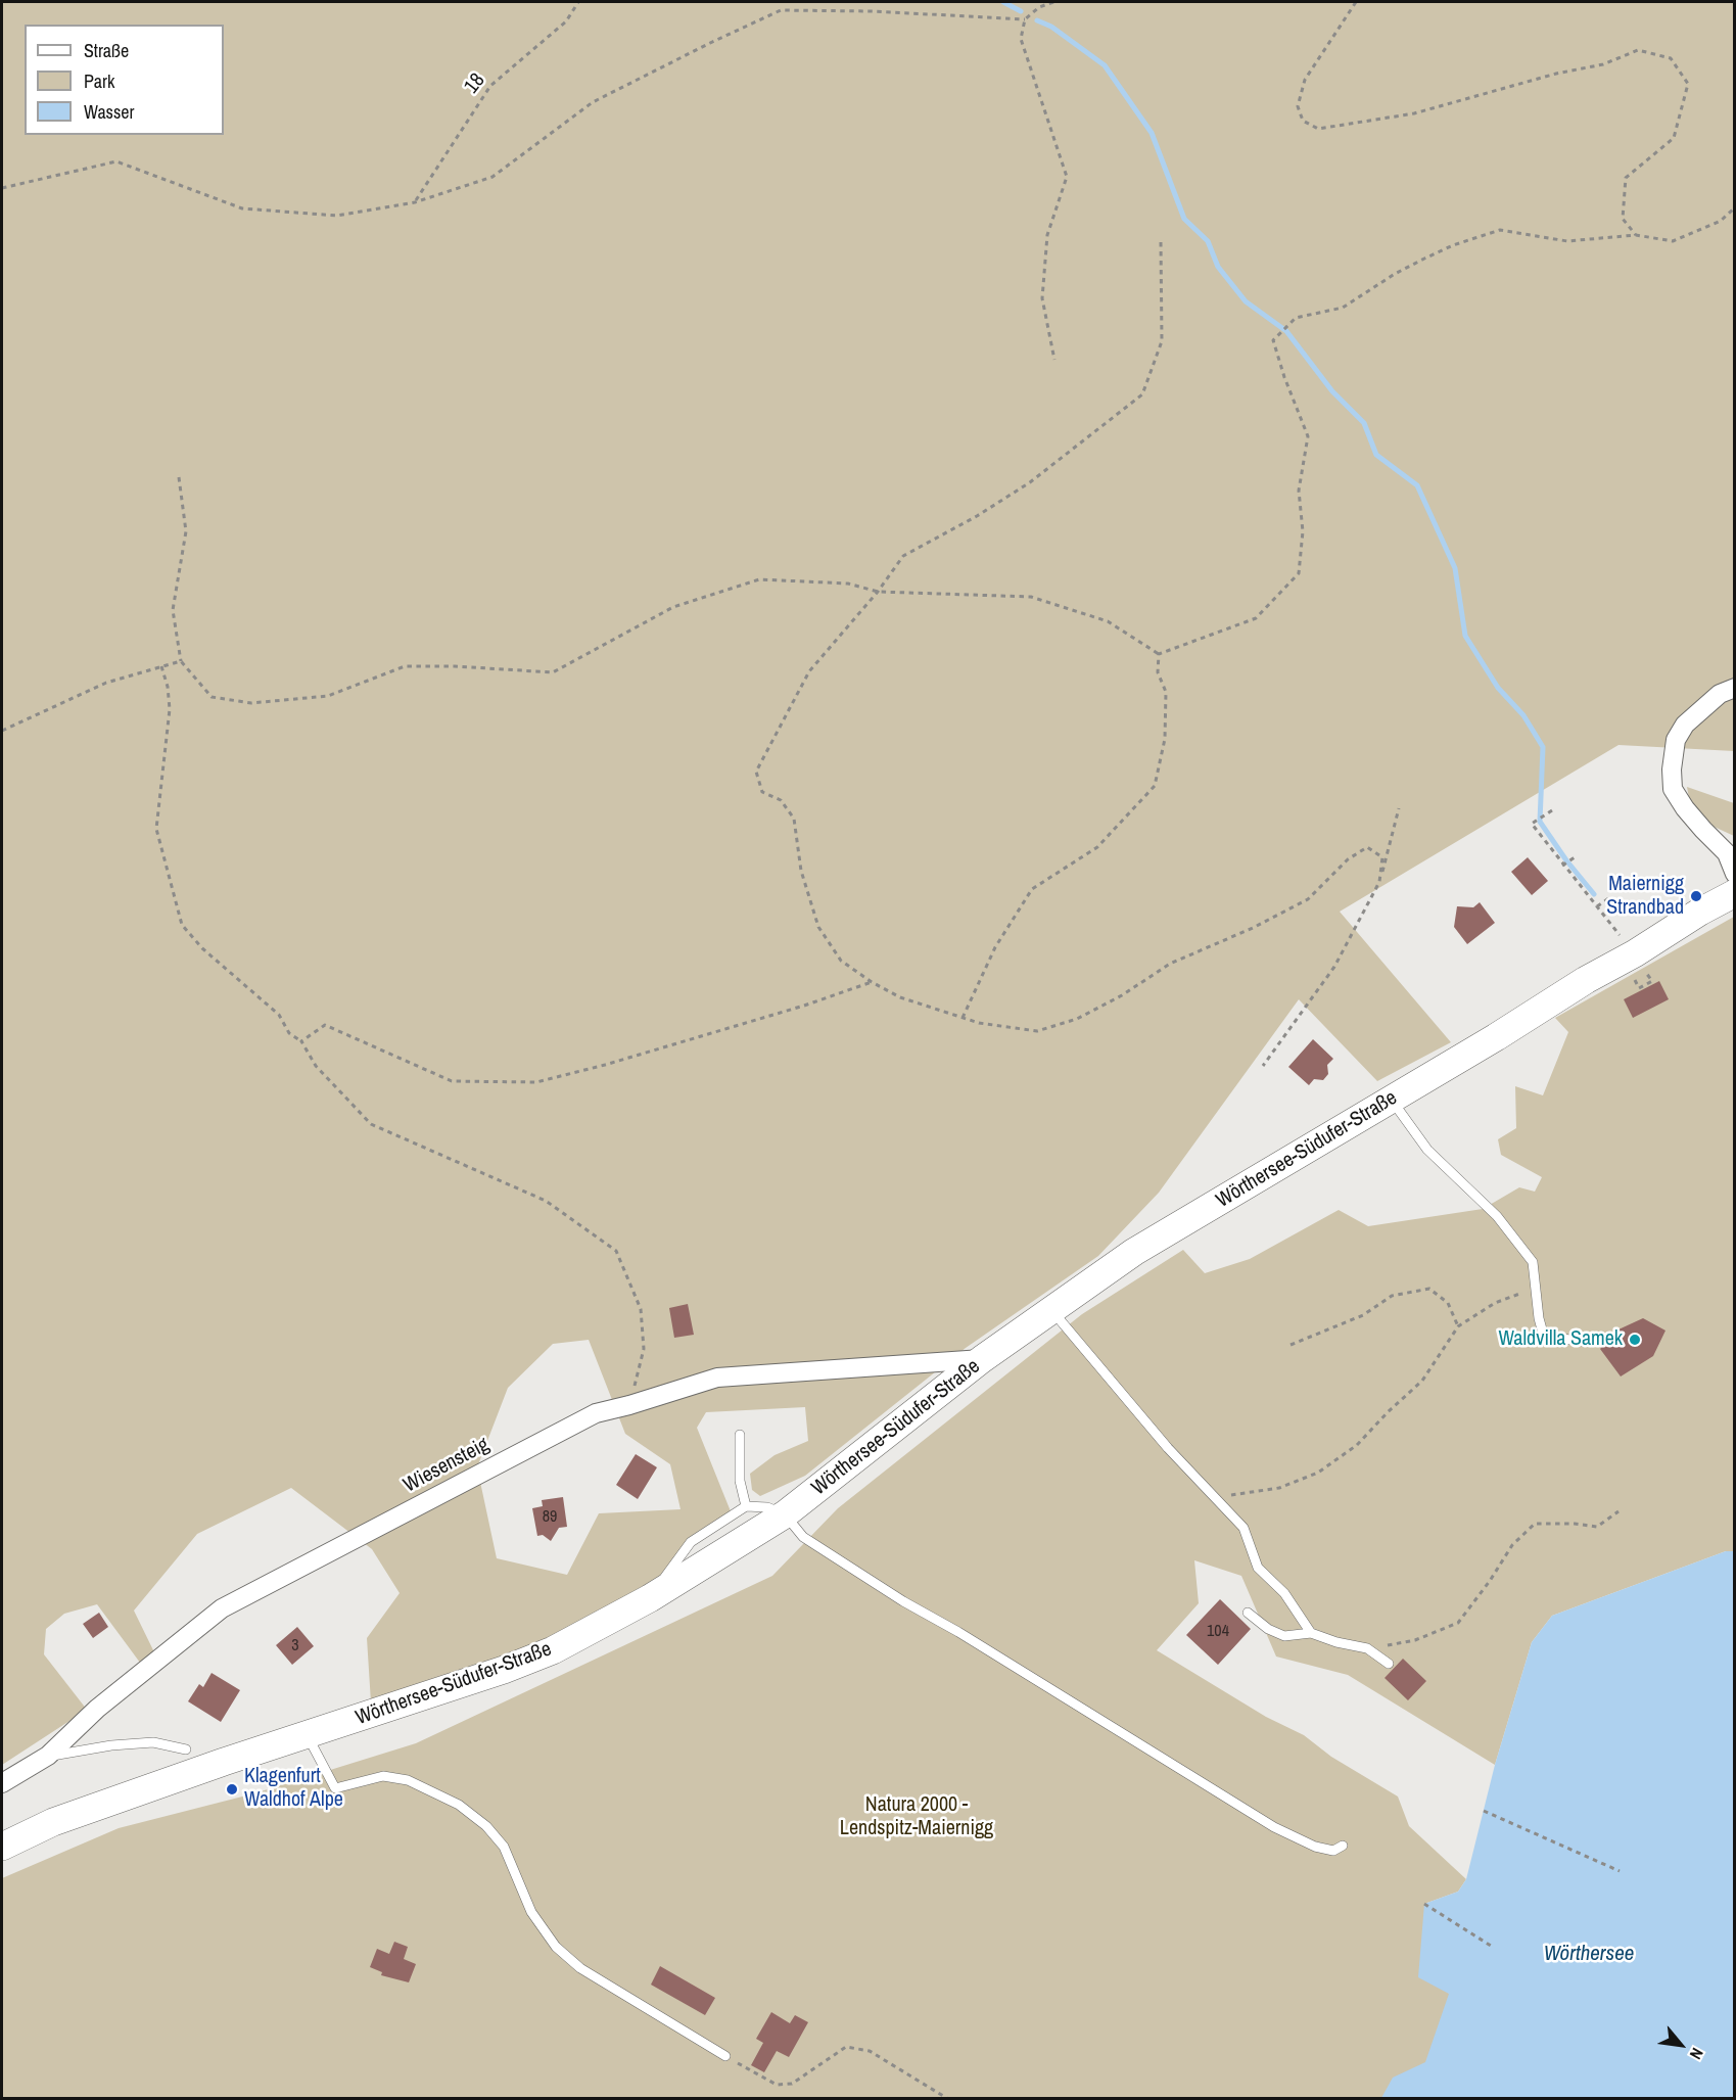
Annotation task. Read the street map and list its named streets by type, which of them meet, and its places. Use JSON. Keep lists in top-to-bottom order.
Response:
{
  "streets": {
    "main road": ["Wörthersee-Südufer-Straße"],
    "street": ["Wiesensteig"],
    "path": ["18"]
  },
  "crossings": [
    ["Wörthersee-Südufer-Straße", "Wiesensteig"]
  ],
  "water": ["Wörthersee"],
  "parks": ["Natura 2000 - Lendspitz-Maiernigg"],
  "places": ["Maiernigg Strandbad", "Waldvilla Samek", "Klagenfurt Waldhof Alpe"],
  "house_numbers": ["89", "104", "3"],
  "legend": ["Straße", "Park", "Wasser"],
  "north": "bottom right"
}
